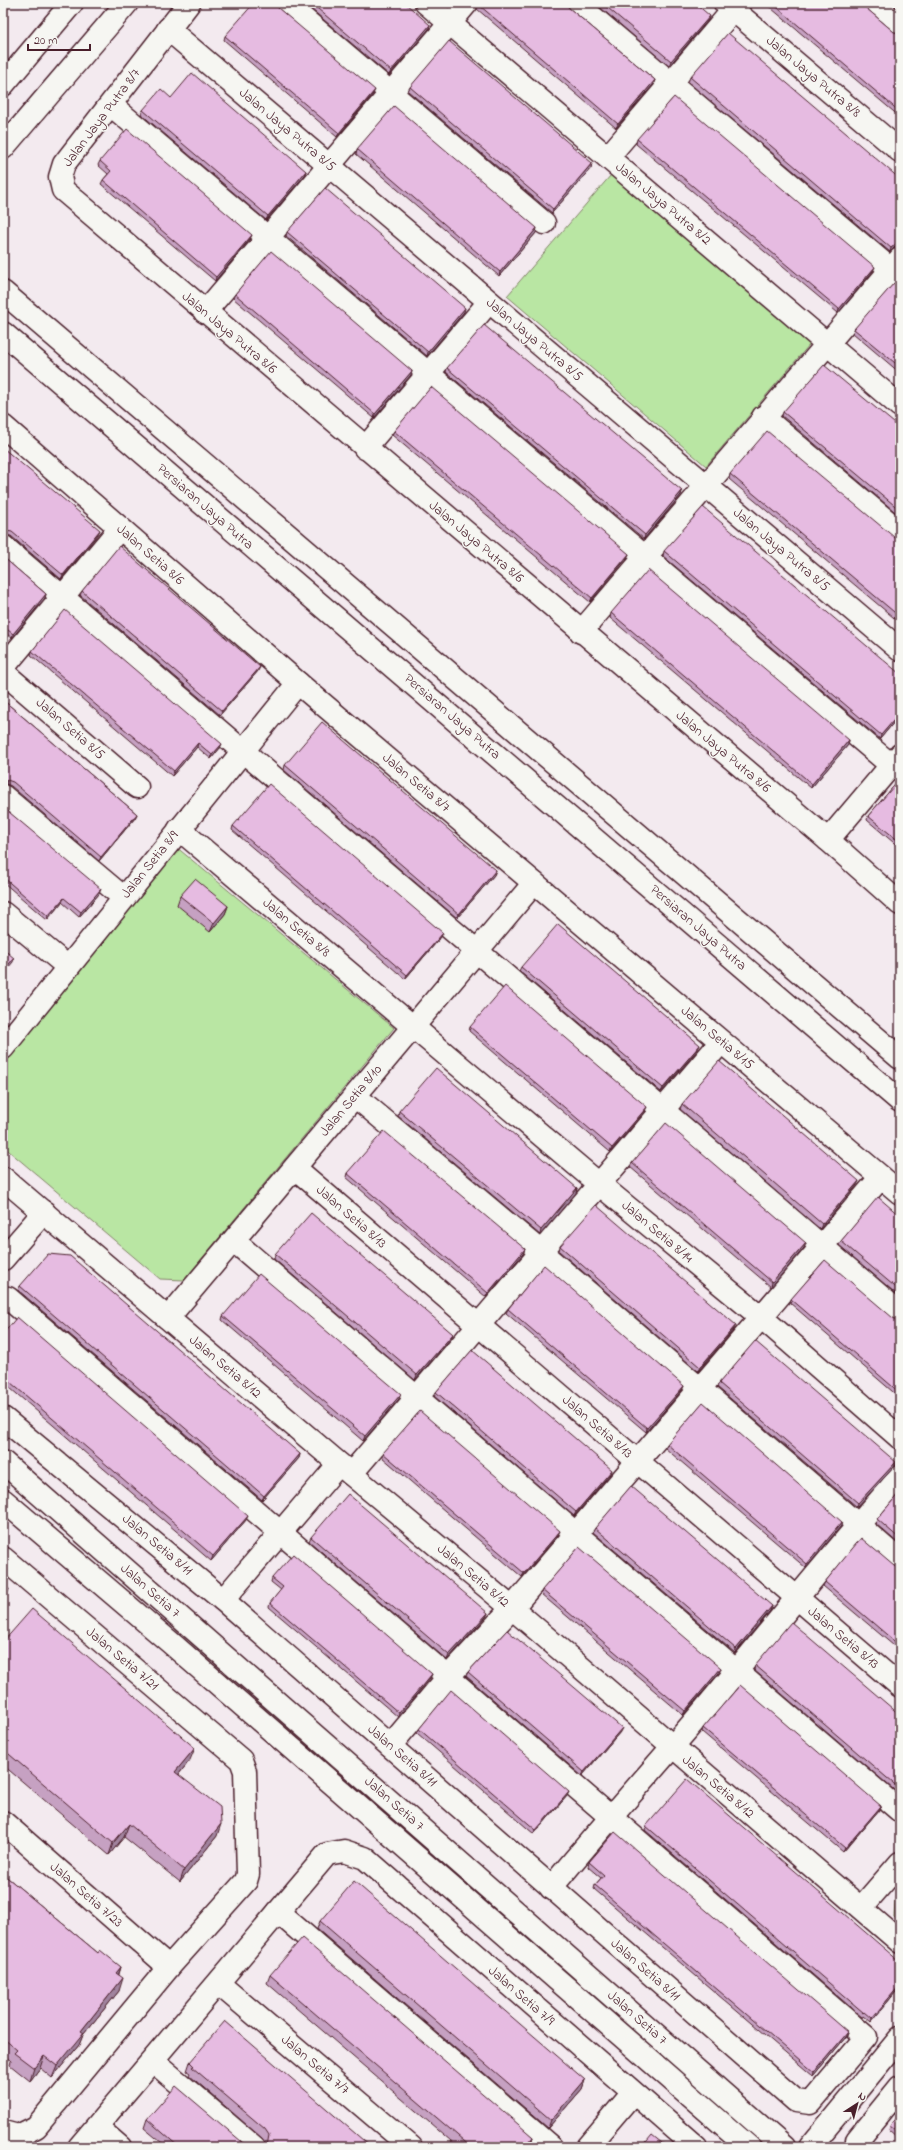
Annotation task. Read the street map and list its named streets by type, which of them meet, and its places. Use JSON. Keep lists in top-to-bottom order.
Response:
{
  "streets": {
    "street": [
      "Jalan Jaya Putra 8/8",
      "Jalan Jaya Putra 8/7",
      "Jalan Jaya Putra 8/5",
      "Jalan Jaya Putra 8/2",
      "Jalan Jaya Putra 8/6",
      "Persiaran Jaya Putra",
      "Jalan Setia 8/6",
      "Jalan Setia 8/5",
      "Jalan Setia 8/7",
      "Jalan Setia 8/9",
      "Jalan Setia 8/8",
      "Jalan Setia 8/15",
      "Jalan Setia 8/10",
      "Jalan Setia 8/13",
      "Jalan Setia 8/14",
      "Jalan Setia 8/12",
      "Jalan Setia 8/11",
      "Jalan Setia 7",
      "Jalan Setia 7/21",
      "Jalan Setia 7/23",
      "Jalan Setia 7/9",
      "Jalan Setia 7/7"
    ]
  },
  "crossings": [
    ["Jalan Jaya Putra 8/7", "Jalan Jaya Putra 8/5"],
    ["Jalan Jaya Putra 8/7", "Jalan Jaya Putra 8/6"],
    ["Jalan Setia 8/6", "Jalan Setia 8/7"],
    ["Jalan Setia 8/6", "Jalan Setia 8/9"],
    ["Jalan Setia 8/7", "Jalan Setia 8/9"],
    ["Jalan Setia 8/7", "Jalan Setia 8/15"],
    ["Jalan Setia 8/7", "Jalan Setia 8/10"],
    ["Jalan Setia 8/9", "Jalan Setia 8/8"],
    ["Jalan Setia 8/8", "Jalan Setia 8/10"],
    ["Jalan Setia 8/8", "Jalan Setia 8/14"],
    ["Jalan Setia 8/15", "Jalan Setia 8/10"],
    ["Jalan Setia 8/10", "Jalan Setia 8/13"],
    ["Jalan Setia 8/10", "Jalan Setia 8/14"],
    ["Jalan Setia 8/10", "Jalan Setia 8/12"],
    ["Jalan Setia 7/21", "Jalan Setia 7/23"]
  ],
  "scale_bar": "20 m",
  "north": "top right"
}
